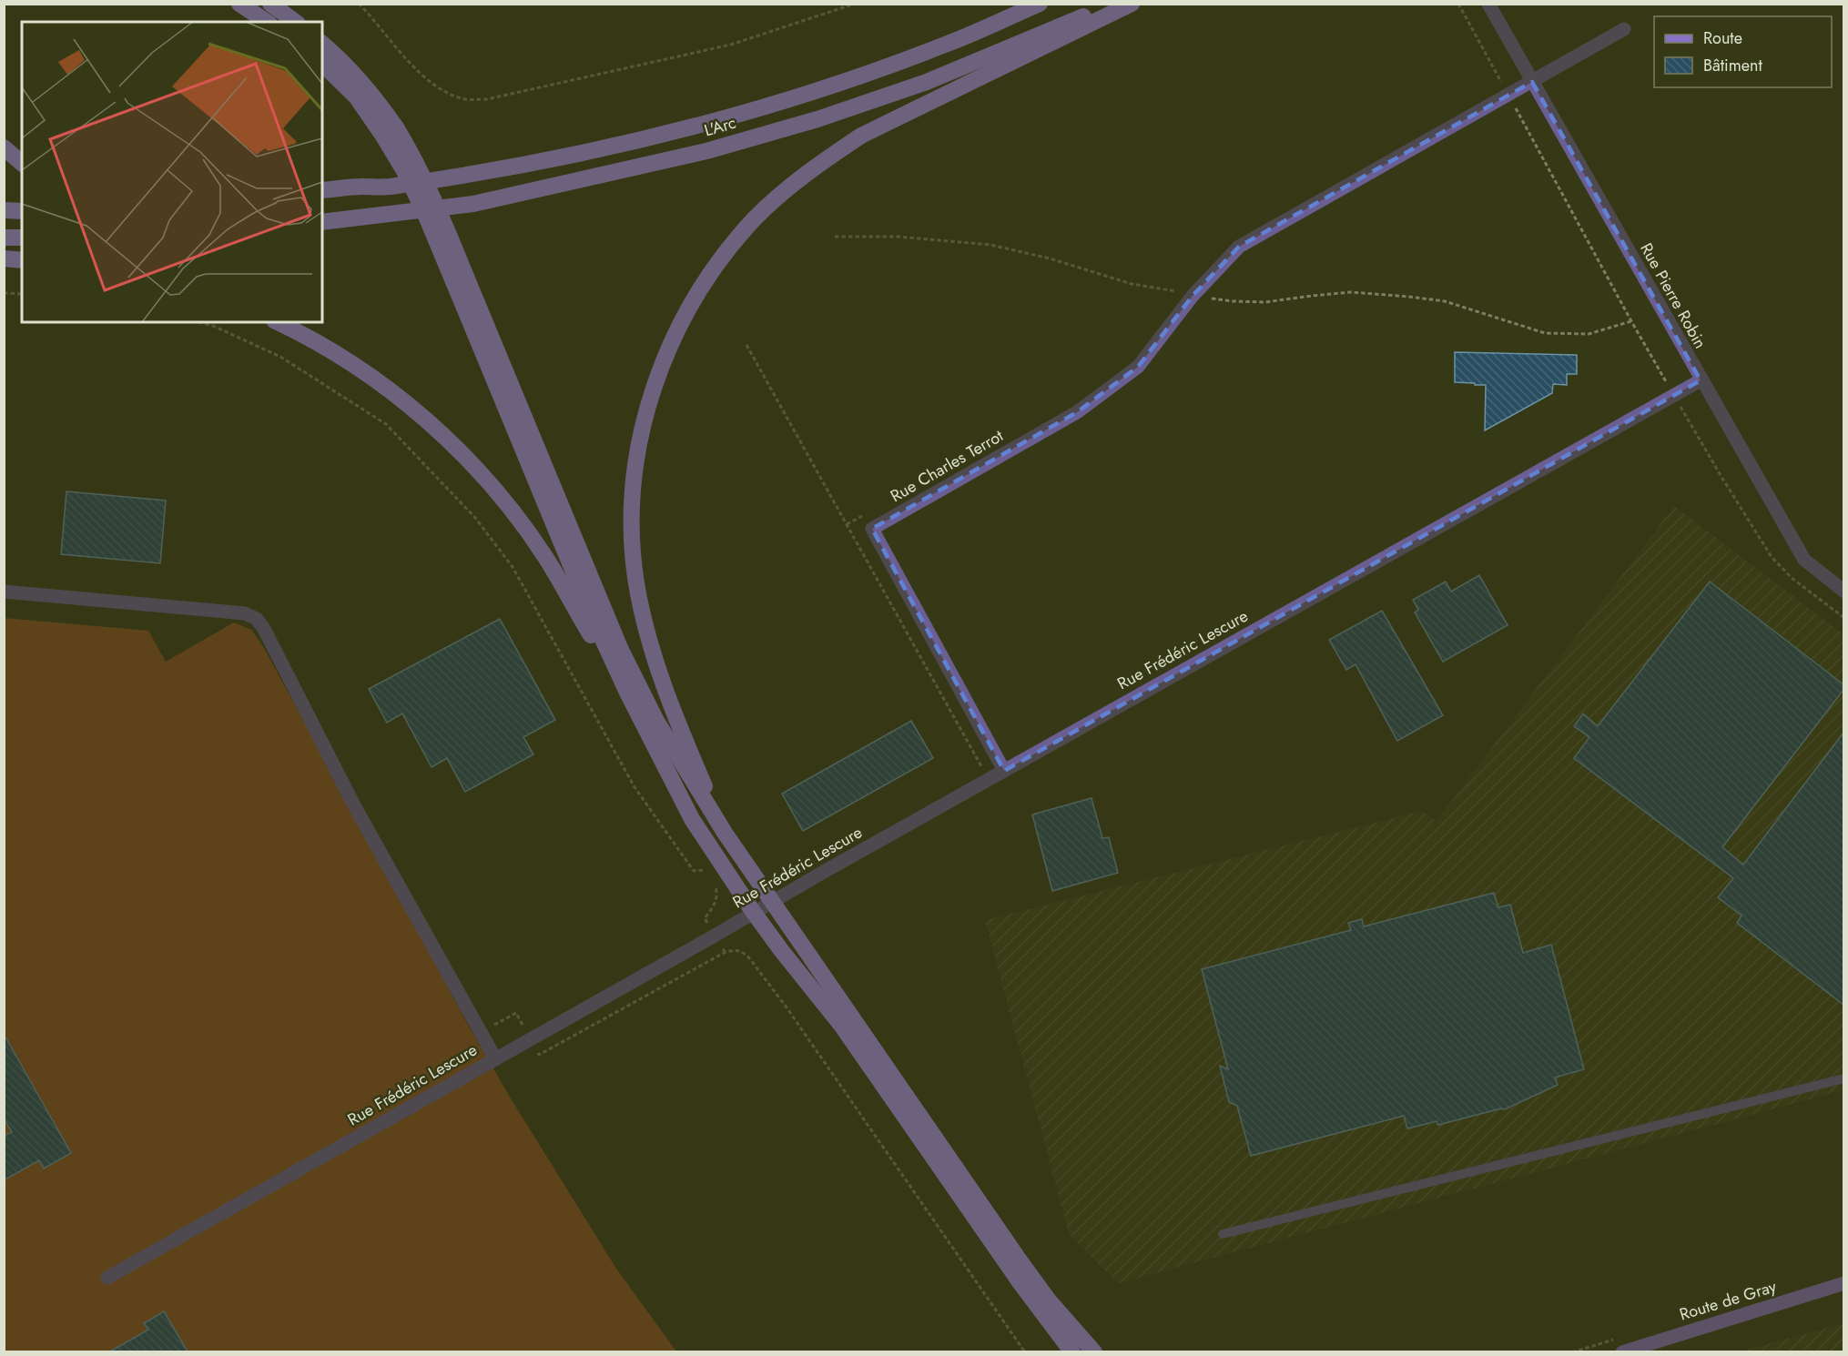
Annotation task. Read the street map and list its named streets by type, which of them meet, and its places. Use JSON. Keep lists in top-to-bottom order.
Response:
{
  "streets": {
    "highway": ["L'Arc"],
    "main road": ["Route de Gray"],
    "street": ["Rue Pierre Robin", "Rue Charles Terrot", "Rue Frédéric Lescure"]
  },
  "crossings": [
    ["Rue Pierre Robin", "Rue Charles Terrot"],
    ["Rue Pierre Robin", "Rue Frédéric Lescure"],
    ["Rue Charles Terrot", "Rue Frédéric Lescure"]
  ],
  "legend": ["Route", "Bâtiment"]
}
